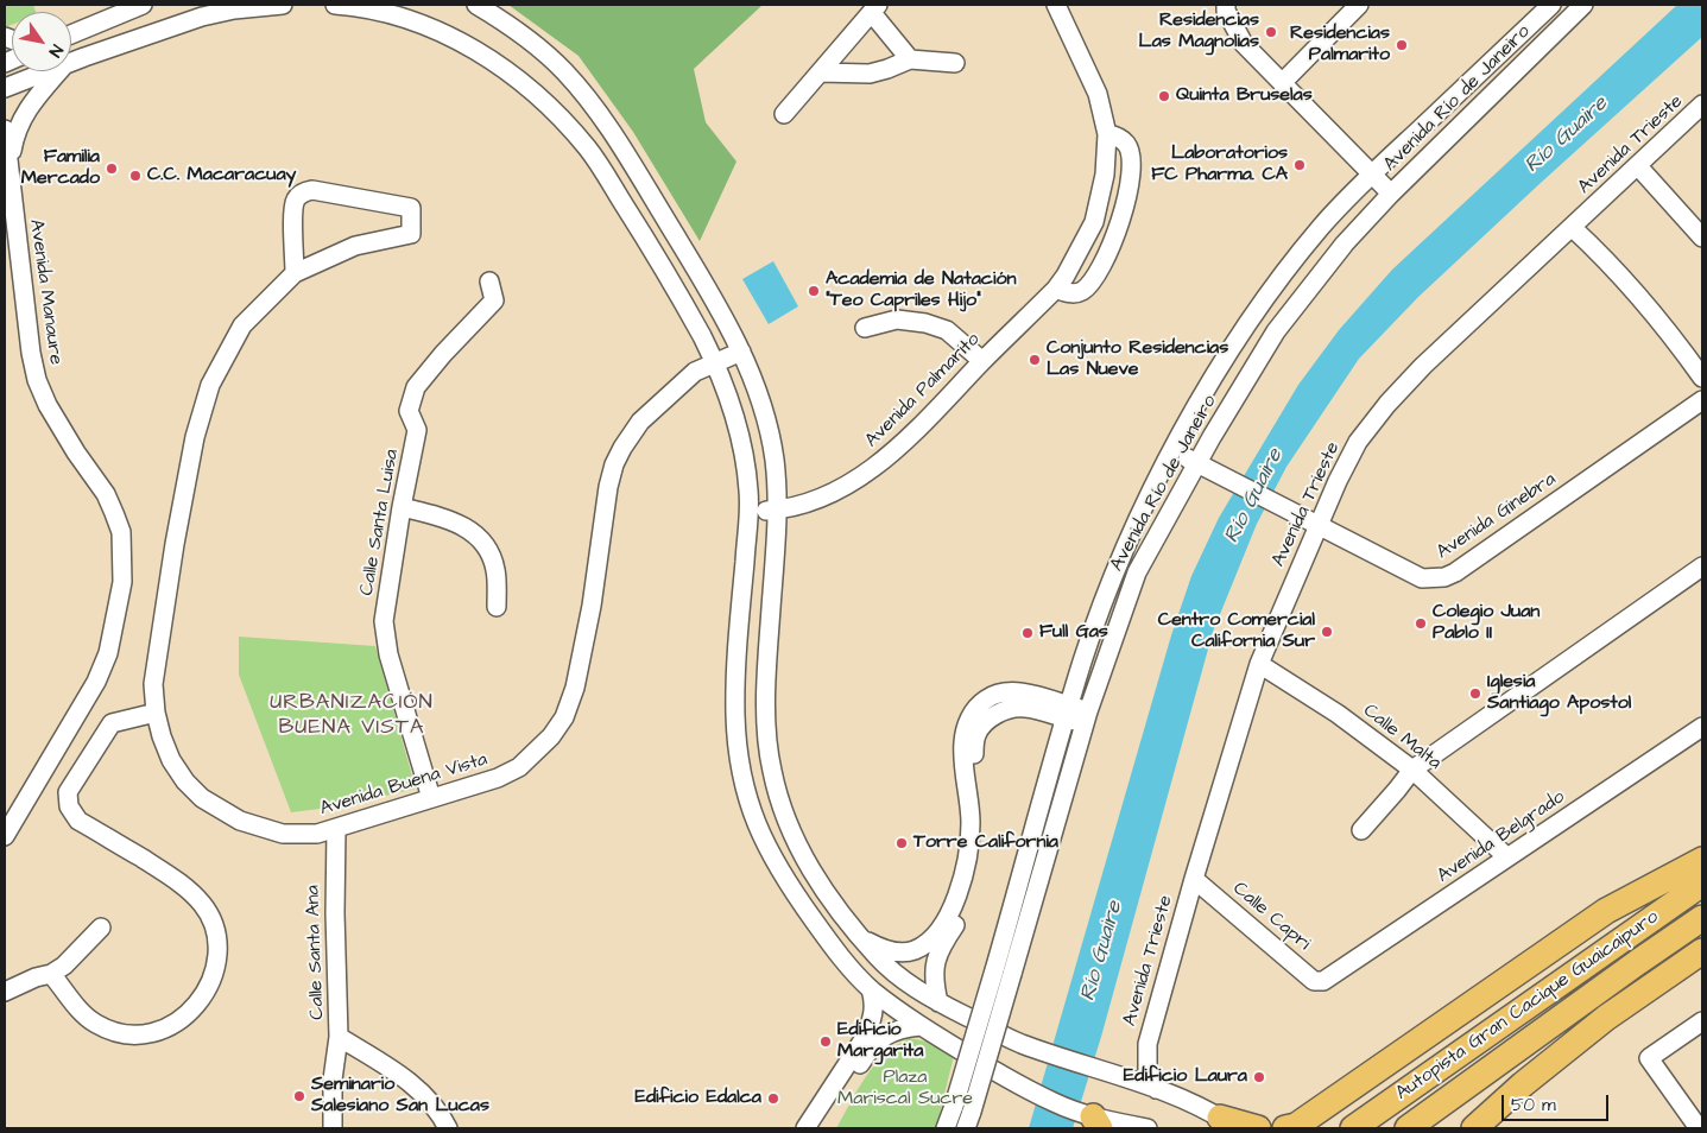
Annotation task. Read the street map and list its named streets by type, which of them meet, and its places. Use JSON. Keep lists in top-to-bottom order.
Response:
{
  "streets": {
    "highway": ["Autopista Gran Cacique Guaicaipuro"],
    "street": [
      "Avenida Río de Janeiro",
      "Avenida Trieste",
      "Avenida Manaure",
      "Avenida Palmarito",
      "Avenida Ginebra",
      "Calle Santa Luisa",
      "Calle Malta",
      "Avenida Buena Vista",
      "Avenida Belgrado",
      "Calle Capri",
      "Calle Santa Ana"
    ]
  },
  "crossings": [
    ["Avenida Río de Janeiro", "Avenida Ginebra"],
    ["Avenida Trieste", "Avenida Ginebra"],
    ["Avenida Trieste", "Calle Malta"],
    ["Avenida Trieste", "Calle Capri"],
    ["Calle Santa Luisa", "Avenida Buena Vista"],
    ["Calle Malta", "Avenida Belgrado"],
    ["Avenida Buena Vista", "Calle Santa Ana"],
    ["Avenida Belgrado", "Calle Capri"]
  ],
  "districts": ["URBANIZACIÓN BUENA VISTA"],
  "water": ["Río Guaire"],
  "parks": ["Plaza Mariscal Sucre"],
  "places": [
    "Residencias Las Magnolias",
    "Residencias Palmarito",
    "Quinta Bruselas",
    "Laboratorios FC Pharma. CA",
    "Familia Mercado",
    "C.C. Macaracuay",
    "Academia de Natación \"Teo Capriles Hijo\"",
    "Conjunto Residencias Las Nueve",
    "Colegio Juan Pablo II",
    "Centro Comercial California Sur",
    "Full Gas",
    "Iglesia Santiago Apostol",
    "Torre California",
    "Edificio Margarita",
    "Edificio Laura",
    "Seminario Salesiano San Lucas",
    "Edificio Edalca"
  ],
  "scale_bar": "50 m",
  "north": "bottom right"
}
